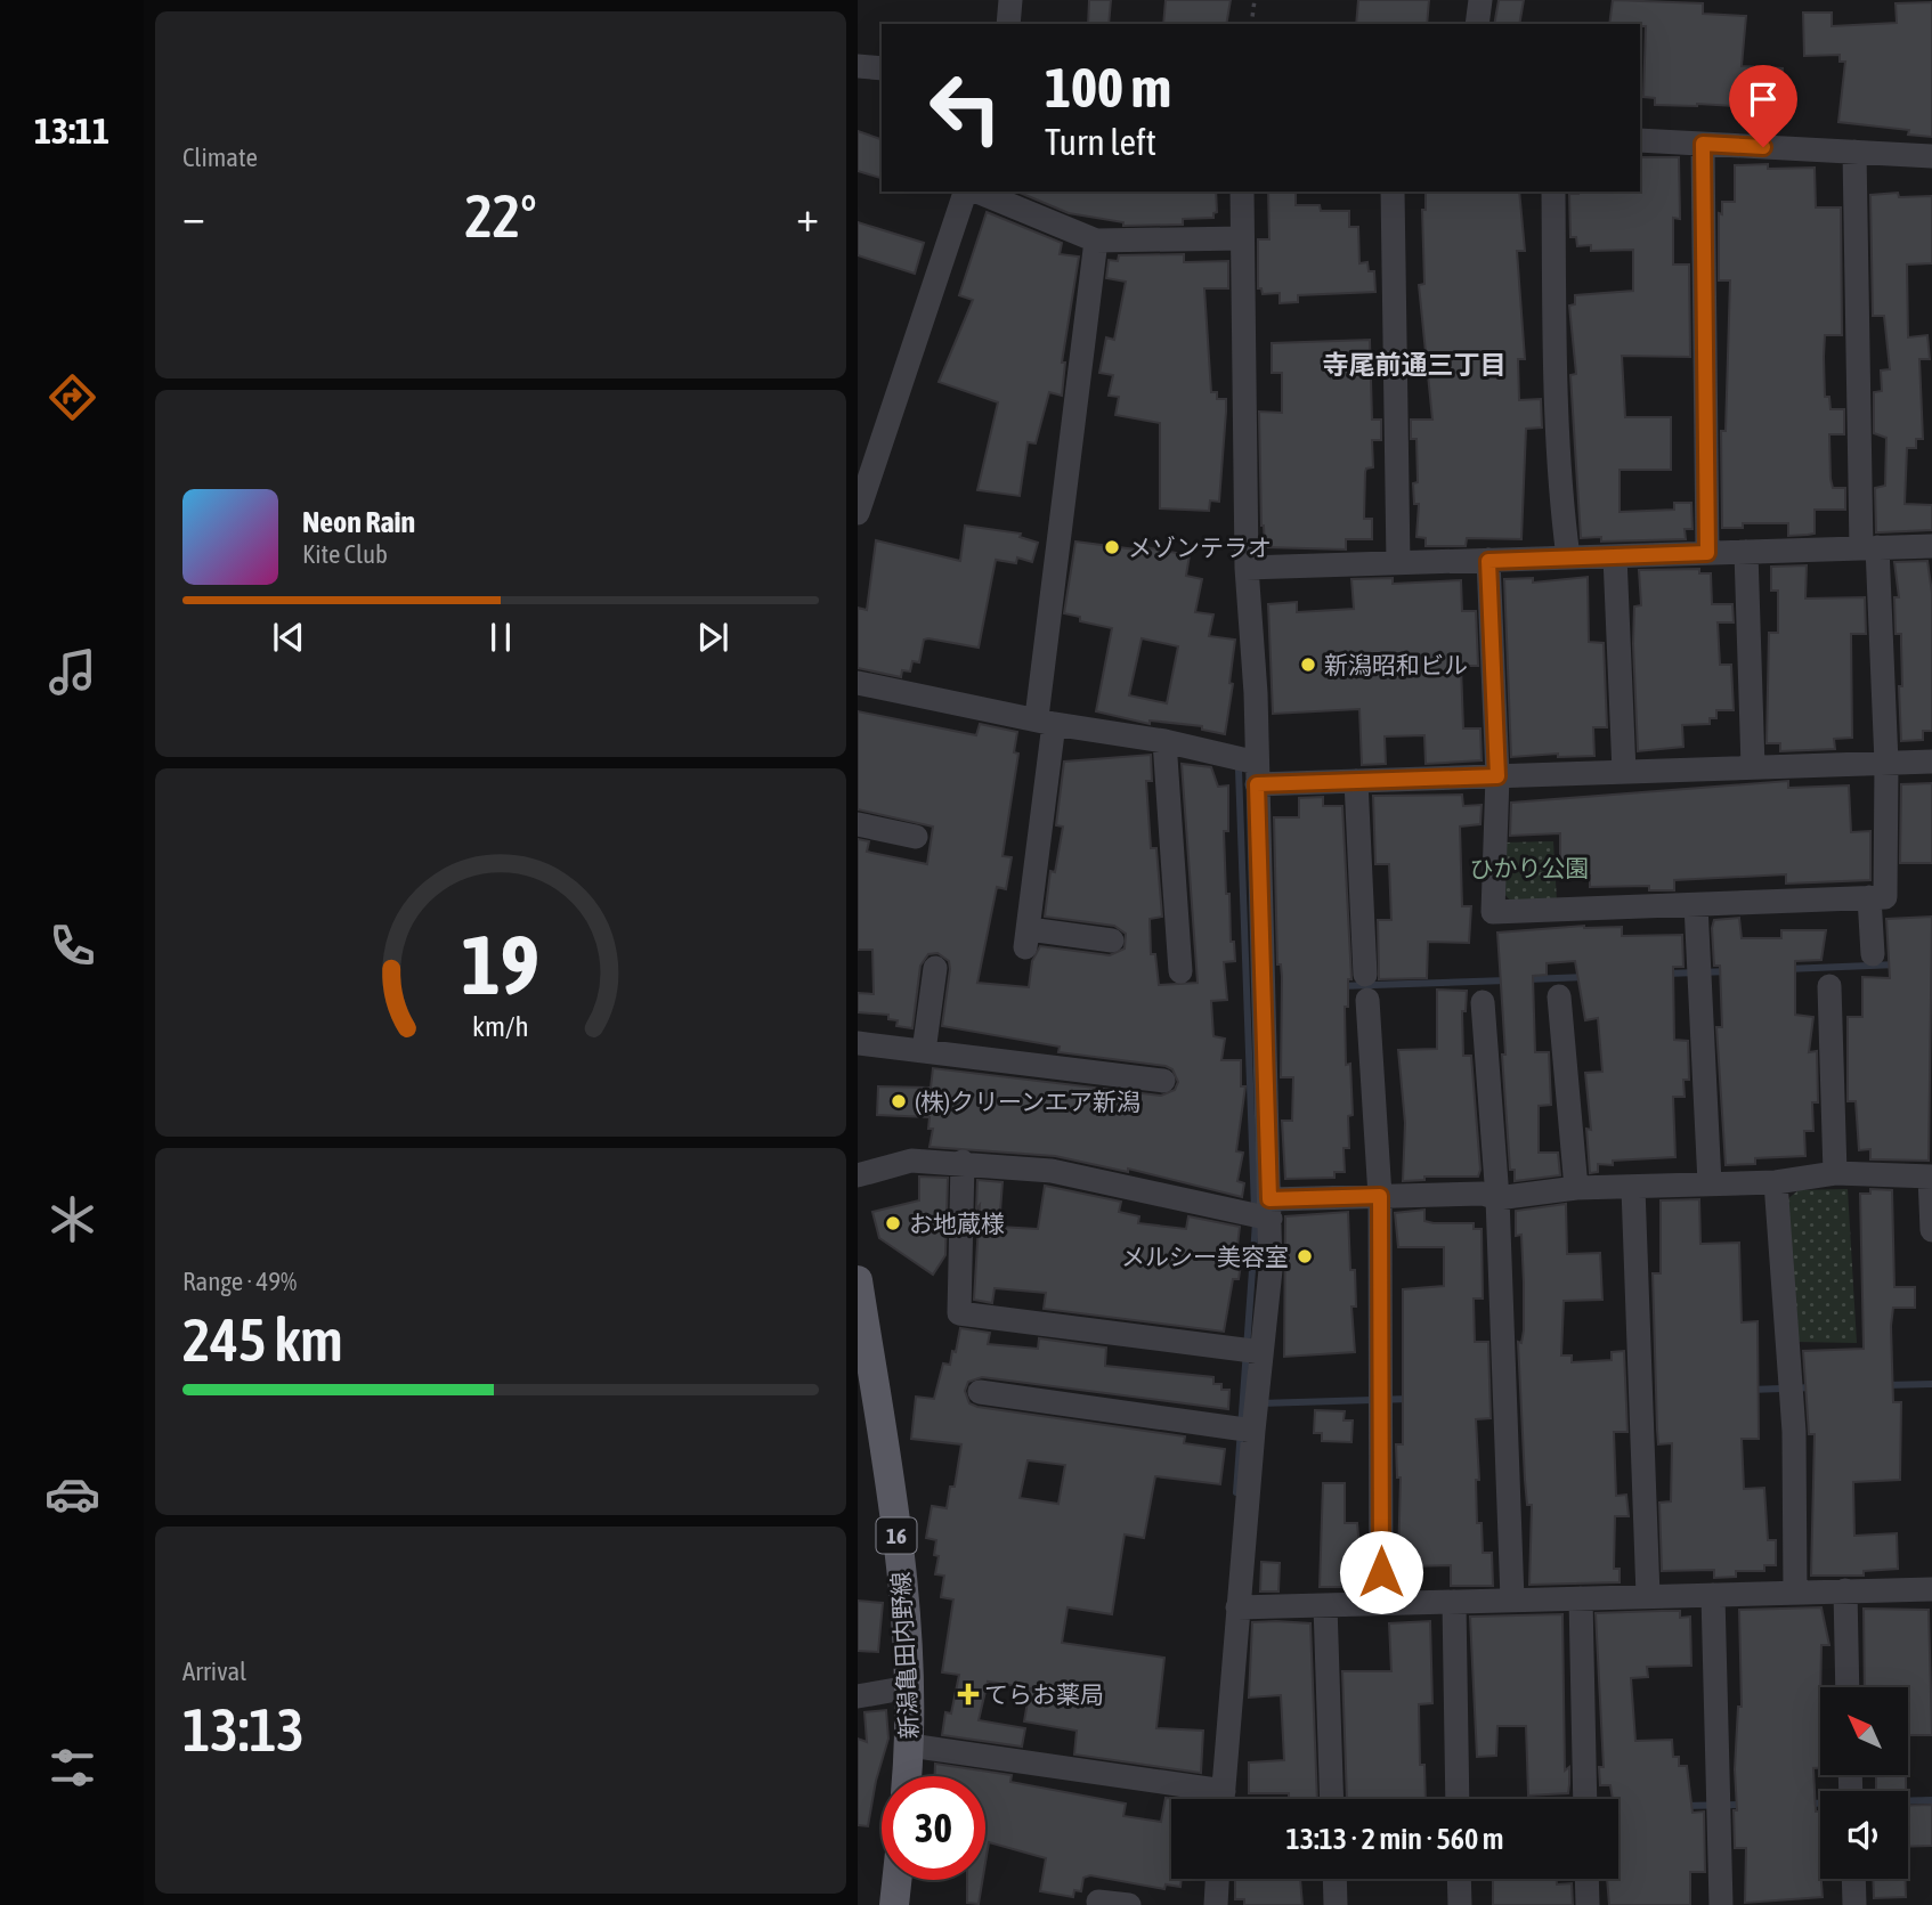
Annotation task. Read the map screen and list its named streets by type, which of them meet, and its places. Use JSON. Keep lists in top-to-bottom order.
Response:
{
  "streets": {
    "main road": ["16", "新潟亀田内野線"]
  },
  "districts": ["寺尾前通三丁目"],
  "parks": ["ひかり公園"],
  "places": {
    "other": [
      "メゾンテラオ",
      "新潟昭和ビル",
      "(株)クリーンエア新潟",
      "お地蔵様",
      "メルシー美容室"
    ],
    "health": ["てらお薬局"]
  },
  "north": "top left",
  "page": {
    "tabs": "13:11",
    "tile": [
      "Climate",
      ["Range · 49%", "245 km"],
      ["Arrival", "13:13"]
    ],
    "turn": ["100 m", "Turn left"],
    "heat": ["−", "22°", "+"],
    "song": ["Neon Rain", "Kite Club"],
    "limit": "30",
    "trip": "13:13 · 2 min · 560 m",
    "gauge": ["19", "km/h"]
  }
}
